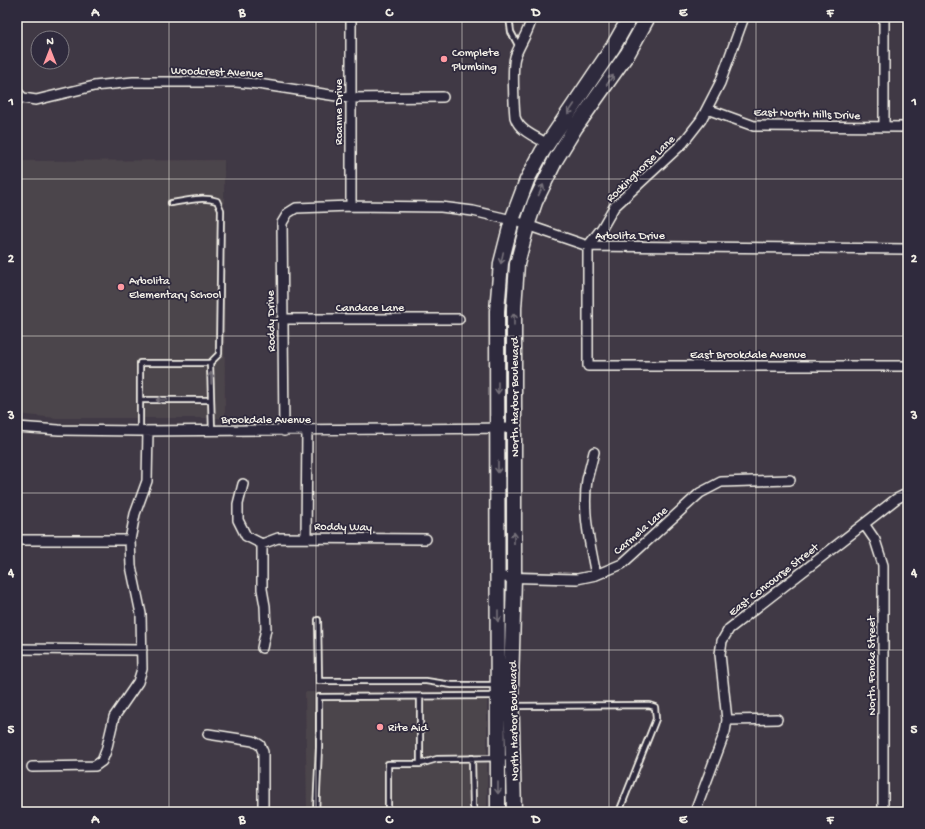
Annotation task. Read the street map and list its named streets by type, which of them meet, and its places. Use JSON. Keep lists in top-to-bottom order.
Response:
{
  "streets": {
    "main road": ["North Harbor Boulevard"],
    "street": [
      "Woodcrest Avenue",
      "Roanne Drive",
      "East North Hills Drive",
      "Rockinghorse Lane",
      "Arbolita Drive",
      "Candace Lane",
      "Roddy Drive",
      "East Brookdale Avenue",
      "Brookdale Avenue",
      "Roddy Way",
      "Carmela Lane",
      "East Concourse Street",
      "North Fonda Street"
    ]
  },
  "crossings": [
    ["Woodcrest Avenue", "Roanne Drive"],
    ["Roanne Drive", "Arbolita Drive"],
    ["East North Hills Drive", "Rockinghorse Lane"],
    ["Rockinghorse Lane", "Arbolita Drive"],
    ["Rockinghorse Lane", "East Brookdale Avenue"],
    ["Arbolita Drive", "Roddy Drive"],
    ["Arbolita Drive", "East Brookdale Avenue"],
    ["Arbolita Drive", "North Harbor Boulevard"],
    ["Candace Lane", "Roddy Drive"],
    ["Roddy Drive", "Brookdale Avenue"],
    ["North Harbor Boulevard", "Brookdale Avenue"],
    ["North Harbor Boulevard", "Carmela Lane"],
    ["East Concourse Street", "North Fonda Street"]
  ],
  "places": ["Complete Plumbing", "Arbolita Elementary School", "Rite Aid"],
  "north": "top",
  "grid": {
    "columns": [
      "A",
      "B",
      "C",
      "D",
      "E",
      "F"
    ],
    "rows": [
      "1",
      "2",
      "3",
      "4",
      "5"
    ]
  }
}
